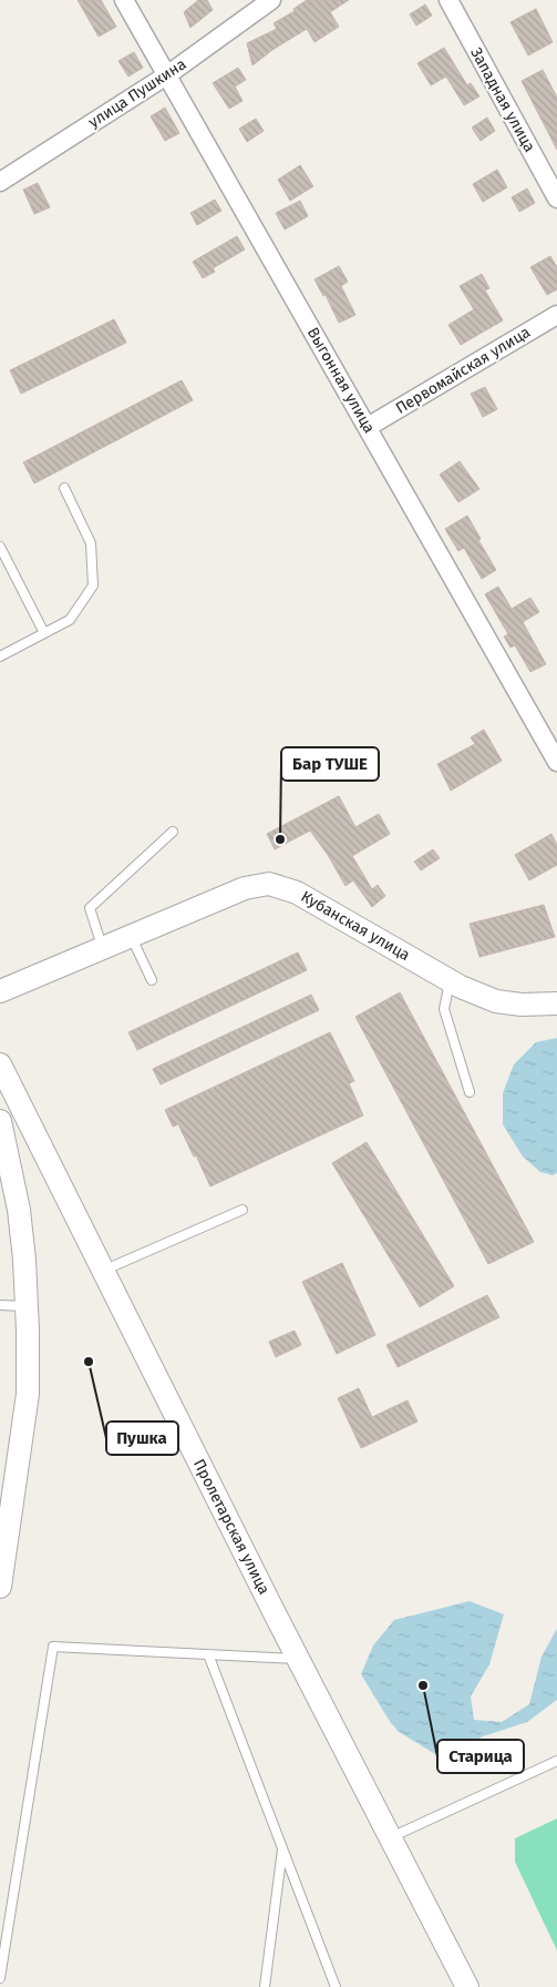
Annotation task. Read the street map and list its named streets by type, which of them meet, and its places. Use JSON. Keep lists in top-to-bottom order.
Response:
{
  "streets": {
    "street": [
      "улица Пушкина",
      "Западная улица",
      "Первомайская улица",
      "Выгонная улица",
      "Кубанская улица",
      "Пролетарская улица"
    ]
  },
  "crossings": [
    ["улица Пушкина", "Выгонная улица"],
    ["Первомайская улица", "Выгонная улица"]
  ],
  "places": ["Бар ТУШЕ", "Пушка", "Старица"]
}
